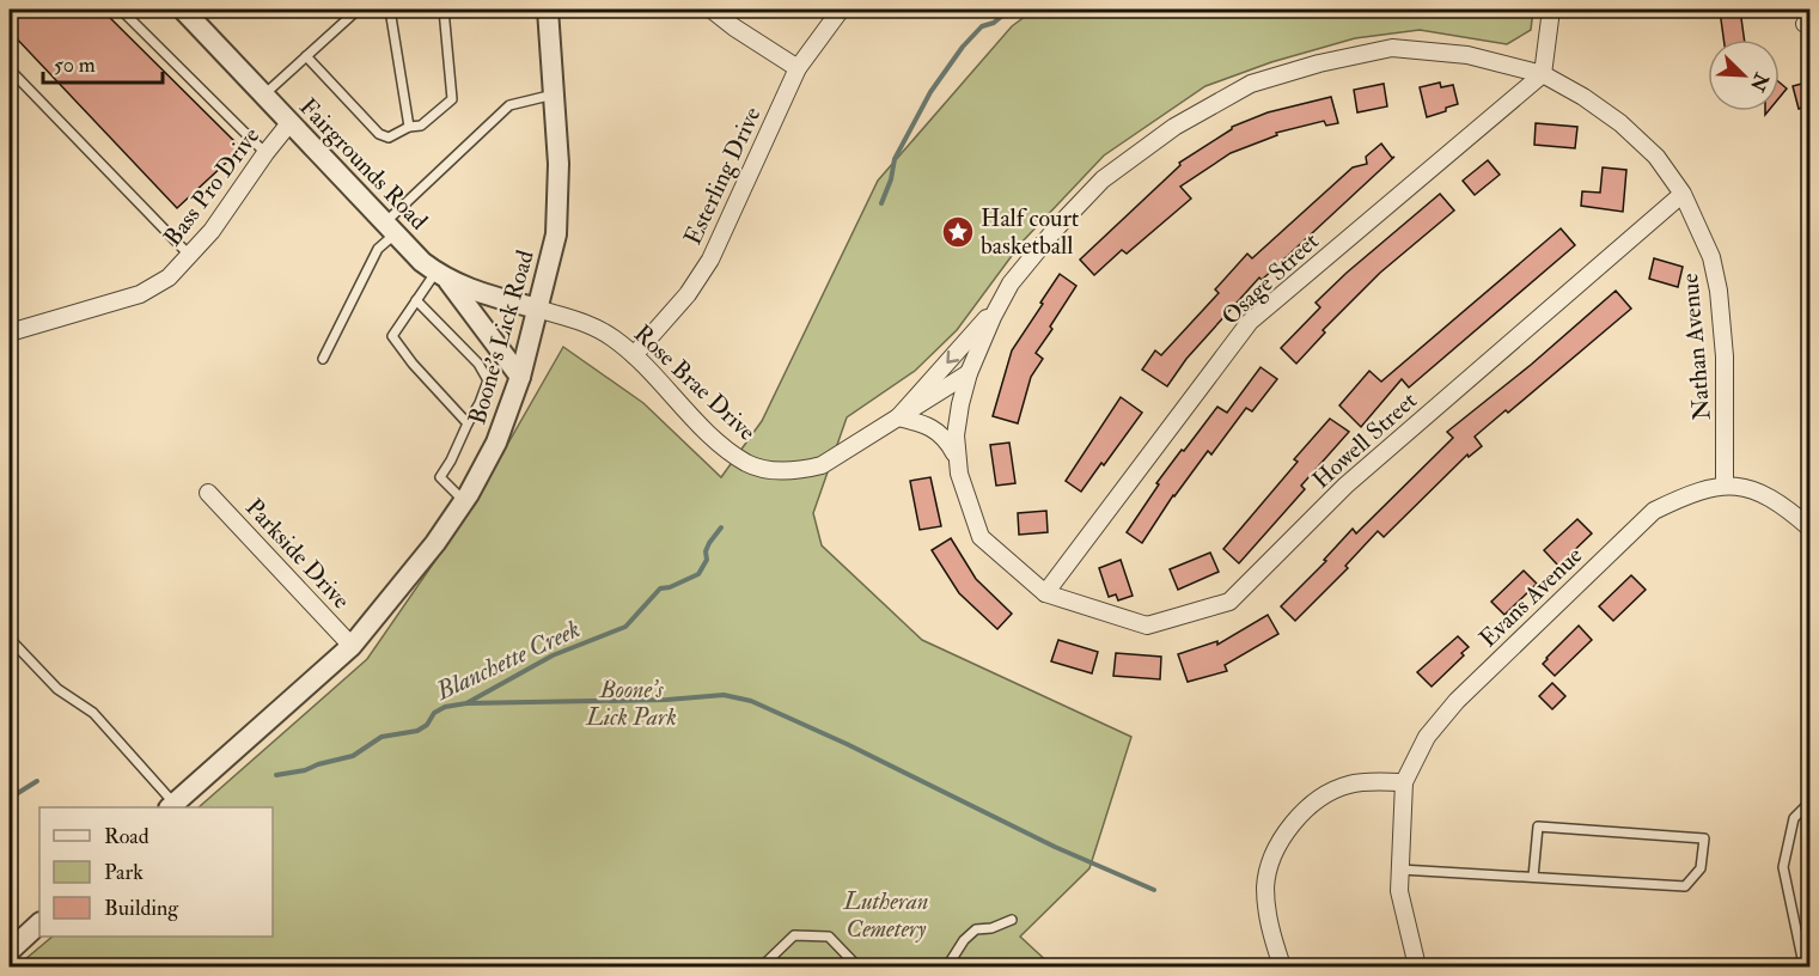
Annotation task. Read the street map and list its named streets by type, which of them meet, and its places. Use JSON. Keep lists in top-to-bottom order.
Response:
{
  "streets": {
    "street": [
      "Fairgrounds Road",
      "Esterling Drive",
      "Bass Pro Drive",
      "Osage Street",
      "Boone's Lick Road",
      "Nathan Avenue",
      "Rose Brae Drive",
      "Howell Street",
      "Parkside Drive",
      "Evans Avenue"
    ]
  },
  "crossings": [
    ["Fairgrounds Road", "Bass Pro Drive"],
    ["Fairgrounds Road", "Boone's Lick Road"],
    ["Fairgrounds Road", "Rose Brae Drive"],
    ["Esterling Drive", "Rose Brae Drive"],
    ["Osage Street", "Nathan Avenue"],
    ["Osage Street", "Howell Street"],
    ["Boone's Lick Road", "Rose Brae Drive"],
    ["Boone's Lick Road", "Parkside Drive"],
    ["Nathan Avenue", "Howell Street"],
    ["Nathan Avenue", "Evans Avenue"]
  ],
  "water": ["Blanchette Creek"],
  "parks": ["Boone's Lick Park", "Lutheran Cemetery"],
  "places": {
    "place": ["Half court basketball"]
  },
  "legend": ["Road", "Park", "Building"],
  "scale_bar": "50 m",
  "north": "bottom right"
}
